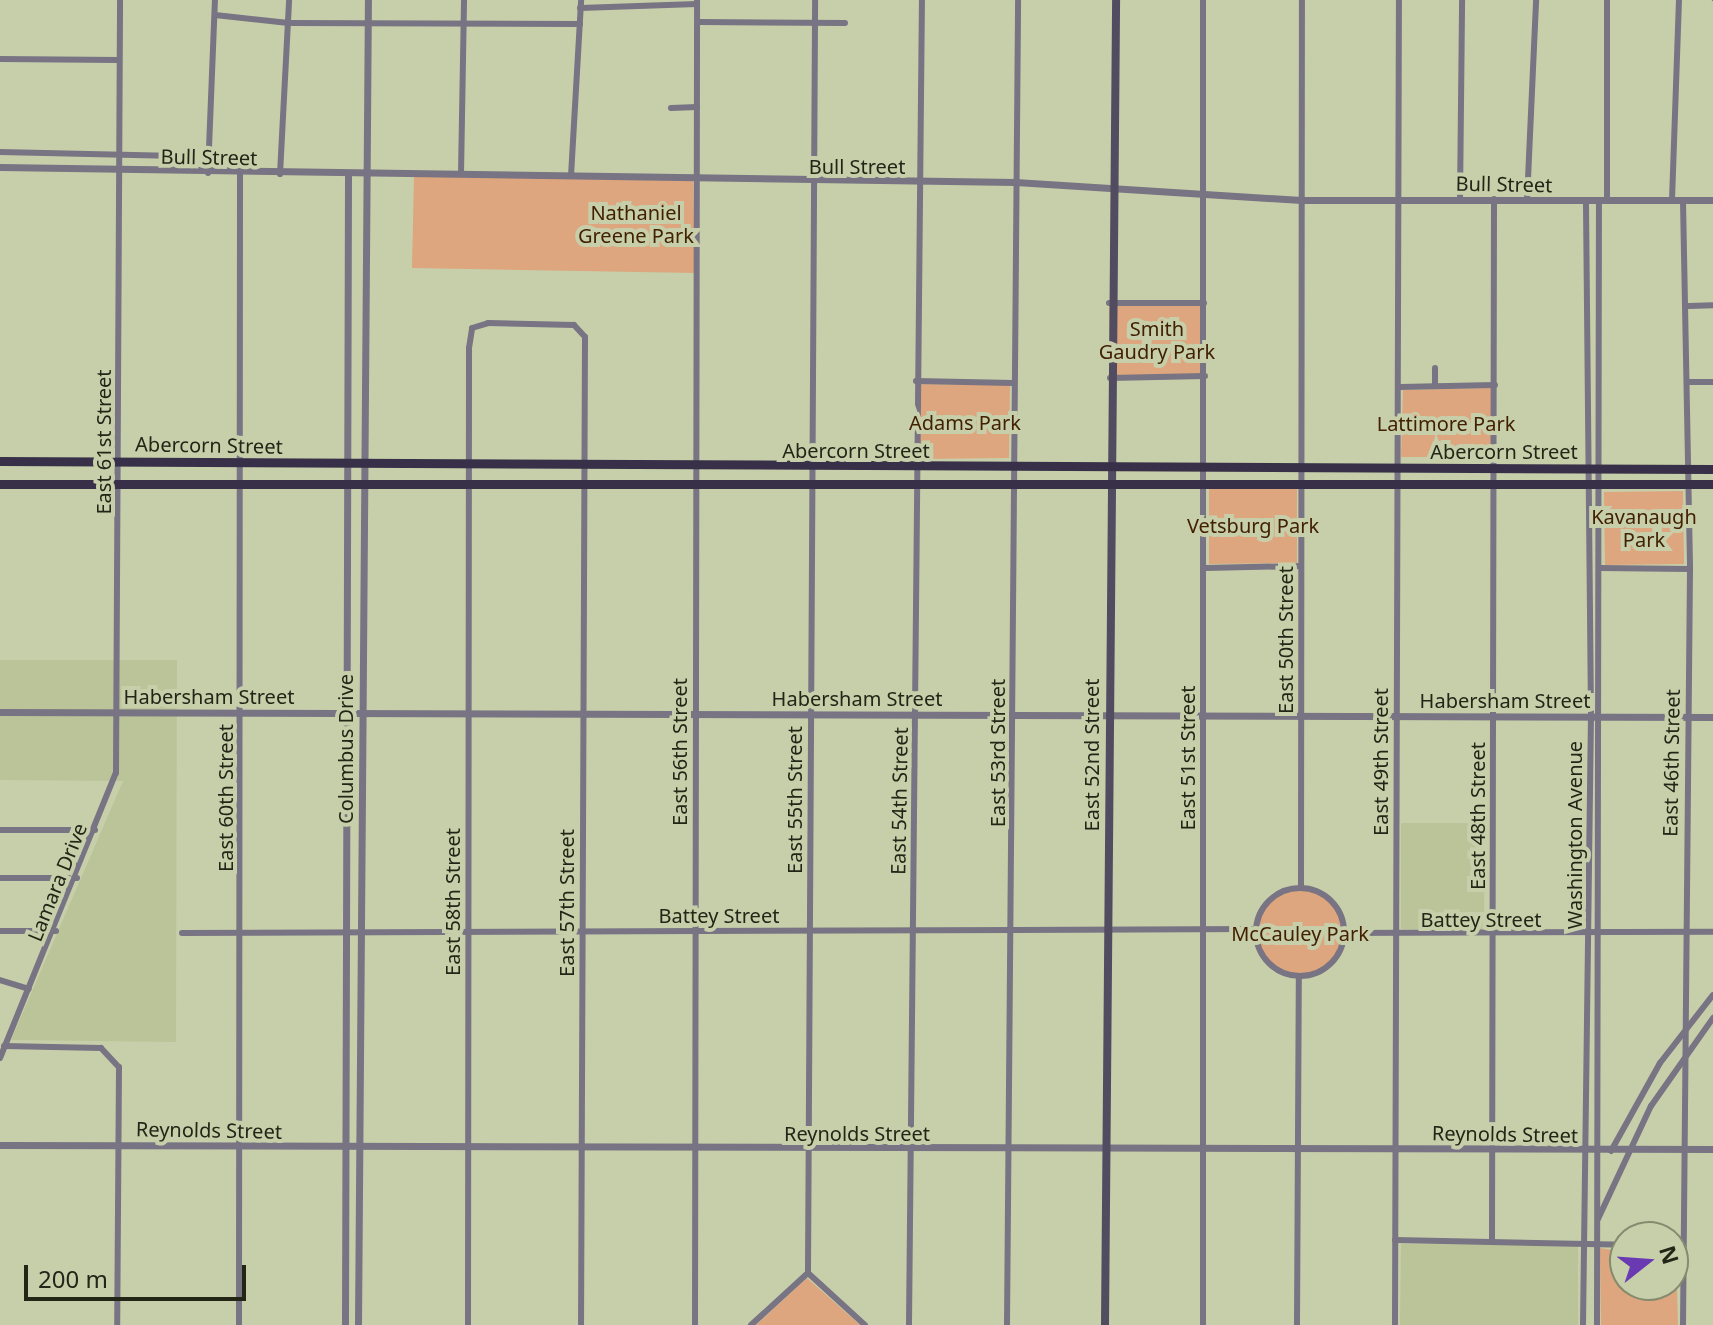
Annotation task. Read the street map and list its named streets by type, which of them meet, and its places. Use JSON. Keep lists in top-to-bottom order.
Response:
{
  "streets": {
    "main road": ["Abercorn Street", "East 52nd Street"],
    "street": [
      "Bull Street",
      "East 61st Street",
      "East 50th Street",
      "Habersham Street",
      "Columbus Drive",
      "East 56th Street",
      "East 53rd Street",
      "East 51st Street",
      "East 49th Street",
      "East 46th Street",
      "East 60th Street",
      "East 55th Street",
      "East 54th Street",
      "East 48th Street",
      "Washington Avenue",
      "Lamara Drive",
      "East 58th Street",
      "East 57th Street",
      "Battey Street",
      "Reynolds Street"
    ]
  },
  "crossings": [
    ["Bull Street", "East 61st Street"],
    ["Bull Street", "East 50th Street"],
    ["Bull Street", "Columbus Drive"],
    ["Bull Street", "East 56th Street"],
    ["Bull Street", "East 53rd Street"],
    ["Bull Street", "East 52nd Street"],
    ["Bull Street", "East 51st Street"],
    ["Bull Street", "East 49th Street"],
    ["Bull Street", "East 46th Street"],
    ["Bull Street", "East 60th Street"],
    ["Bull Street", "East 55th Street"],
    ["Bull Street", "East 54th Street"],
    ["Bull Street", "East 48th Street"],
    ["Bull Street", "Washington Avenue"],
    ["East 61st Street", "Abercorn Street"],
    ["East 61st Street", "Habersham Street"],
    ["East 61st Street", "Lamara Drive"],
    ["Abercorn Street", "East 50th Street"],
    ["Abercorn Street", "Columbus Drive"],
    ["Abercorn Street", "East 56th Street"],
    ["Abercorn Street", "East 53rd Street"],
    ["Abercorn Street", "East 52nd Street"],
    ["Abercorn Street", "East 51st Street"],
    ["Abercorn Street", "East 49th Street"],
    ["Abercorn Street", "East 46th Street"],
    ["Abercorn Street", "East 60th Street"],
    ["Abercorn Street", "East 55th Street"],
    ["Abercorn Street", "East 54th Street"],
    ["Abercorn Street", "East 48th Street"],
    ["Abercorn Street", "Washington Avenue"],
    ["Abercorn Street", "East 58th Street"],
    ["Abercorn Street", "East 57th Street"],
    ["East 50th Street", "Habersham Street"],
    ["East 50th Street", "Battey Street"],
    ["Habersham Street", "Columbus Drive"],
    ["Habersham Street", "East 56th Street"],
    ["Habersham Street", "East 53rd Street"],
    ["Habersham Street", "East 52nd Street"],
    ["Habersham Street", "East 51st Street"],
    ["Habersham Street", "East 49th Street"],
    ["Habersham Street", "East 46th Street"],
    ["Habersham Street", "East 60th Street"],
    ["Habersham Street", "East 55th Street"],
    ["Habersham Street", "East 54th Street"],
    ["Habersham Street", "East 48th Street"],
    ["Habersham Street", "Washington Avenue"],
    ["Habersham Street", "Lamara Drive"],
    ["Habersham Street", "East 58th Street"],
    ["Habersham Street", "East 57th Street"],
    ["Columbus Drive", "Battey Street"],
    ["Columbus Drive", "Reynolds Street"],
    ["East 56th Street", "Battey Street"],
    ["East 56th Street", "Reynolds Street"],
    ["East 53rd Street", "Battey Street"],
    ["East 53rd Street", "Reynolds Street"],
    ["East 52nd Street", "Battey Street"],
    ["East 52nd Street", "Reynolds Street"],
    ["East 51st Street", "Battey Street"],
    ["East 51st Street", "Reynolds Street"],
    ["East 49th Street", "Battey Street"],
    ["East 49th Street", "Reynolds Street"],
    ["East 46th Street", "Battey Street"],
    ["East 46th Street", "Reynolds Street"],
    ["East 60th Street", "Battey Street"],
    ["East 60th Street", "Reynolds Street"],
    ["East 55th Street", "Battey Street"],
    ["East 55th Street", "Reynolds Street"],
    ["East 54th Street", "Battey Street"],
    ["East 54th Street", "Reynolds Street"],
    ["East 48th Street", "Battey Street"],
    ["East 48th Street", "Reynolds Street"],
    ["Washington Avenue", "Battey Street"],
    ["Washington Avenue", "Reynolds Street"],
    ["East 58th Street", "East 57th Street"],
    ["East 58th Street", "Battey Street"],
    ["East 58th Street", "Reynolds Street"],
    ["East 57th Street", "Battey Street"],
    ["East 57th Street", "Reynolds Street"]
  ],
  "parks": [
    "Nathaniel Greene Park",
    "Smith Gaudry Park",
    "Adams Park",
    "Lattimore Park",
    "Kavanaugh Park",
    "Vetsburg Park",
    "McCauley Park"
  ],
  "scale_bar": "200 m",
  "north": "right"
}
